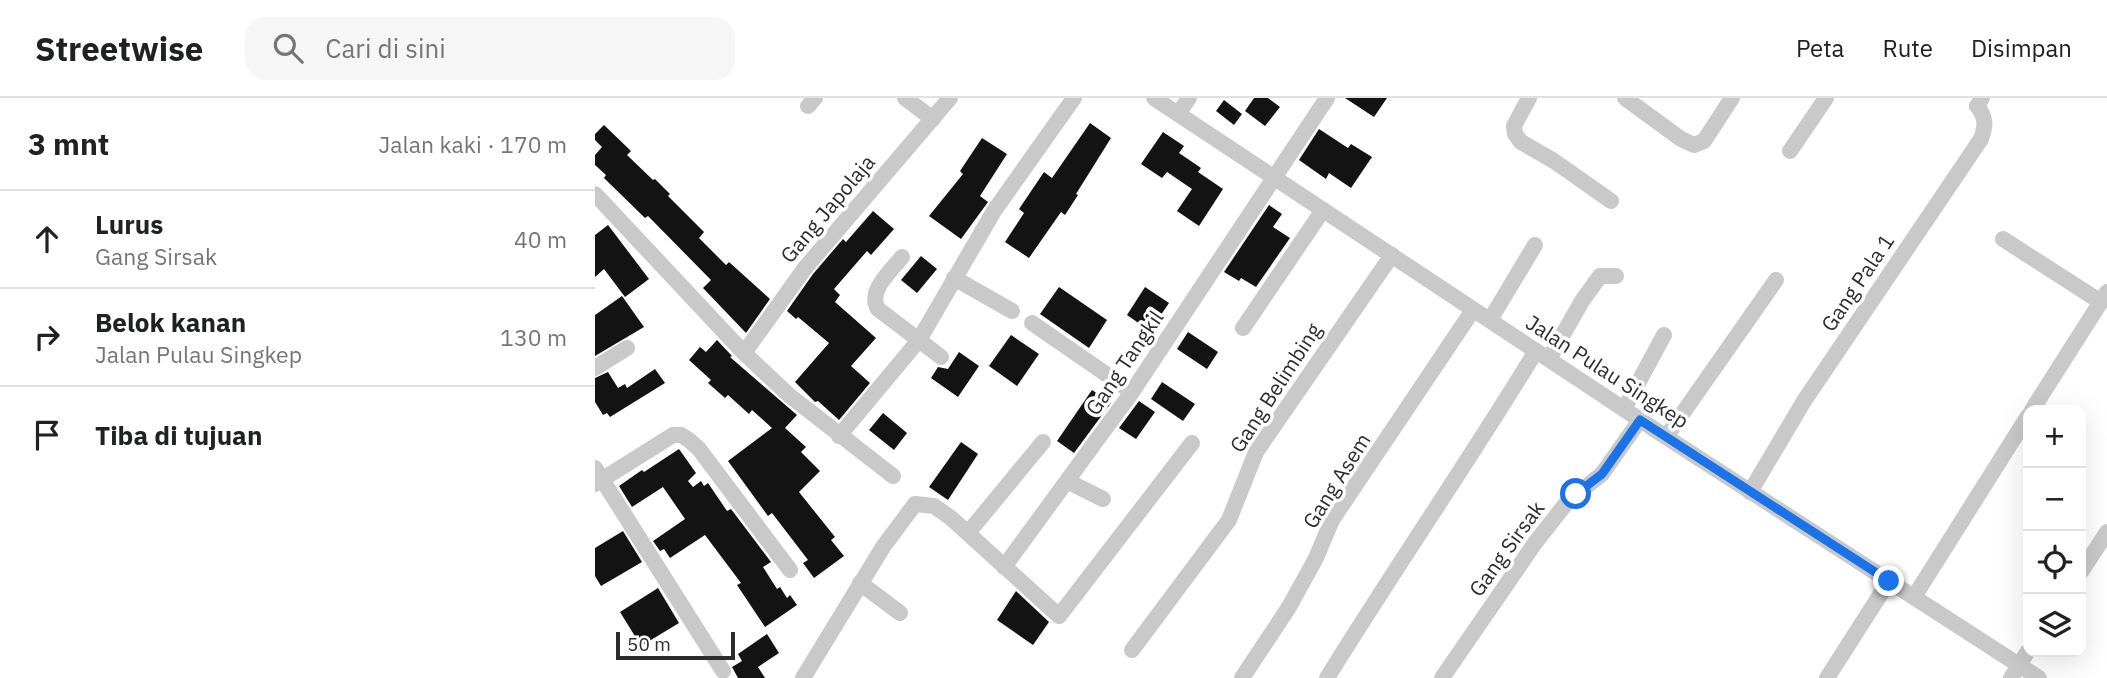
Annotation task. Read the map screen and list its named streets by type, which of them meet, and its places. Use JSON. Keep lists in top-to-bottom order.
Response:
{
  "streets": {
    "street": [
      "Gang Japolaja",
      "Gang Pala 1",
      "Gang Tangkil",
      "Jalan Pulau Singkep",
      "Gang Belimbing",
      "Gang Asem",
      "Gang Sirsak"
    ]
  },
  "crossings": [
    ["Gang Pala 1", "Jalan Pulau Singkep"],
    ["Gang Tangkil", "Jalan Pulau Singkep"],
    ["Jalan Pulau Singkep", "Gang Belimbing"],
    ["Jalan Pulau Singkep", "Gang Asem"],
    ["Jalan Pulau Singkep", "Gang Sirsak"]
  ],
  "scale_bar": "50 m",
  "page": {
    "header": "Streetwise",
    "search": "Cari di sini",
    "nav": ["Peta", "Rute", "Disimpan"],
    "heading": ["3 mnt", "Jalan kaki · 170 m"],
    "list": [
      ["Lurus", "Gang Sirsak", "40 m"],
      ["Belok kanan", "Jalan Pulau Singkep", "130 m"],
      "Tiba di tujuan"
    ],
    "map_buttons": ["+", "−"],
    "scale": "50 m"
  }
}
